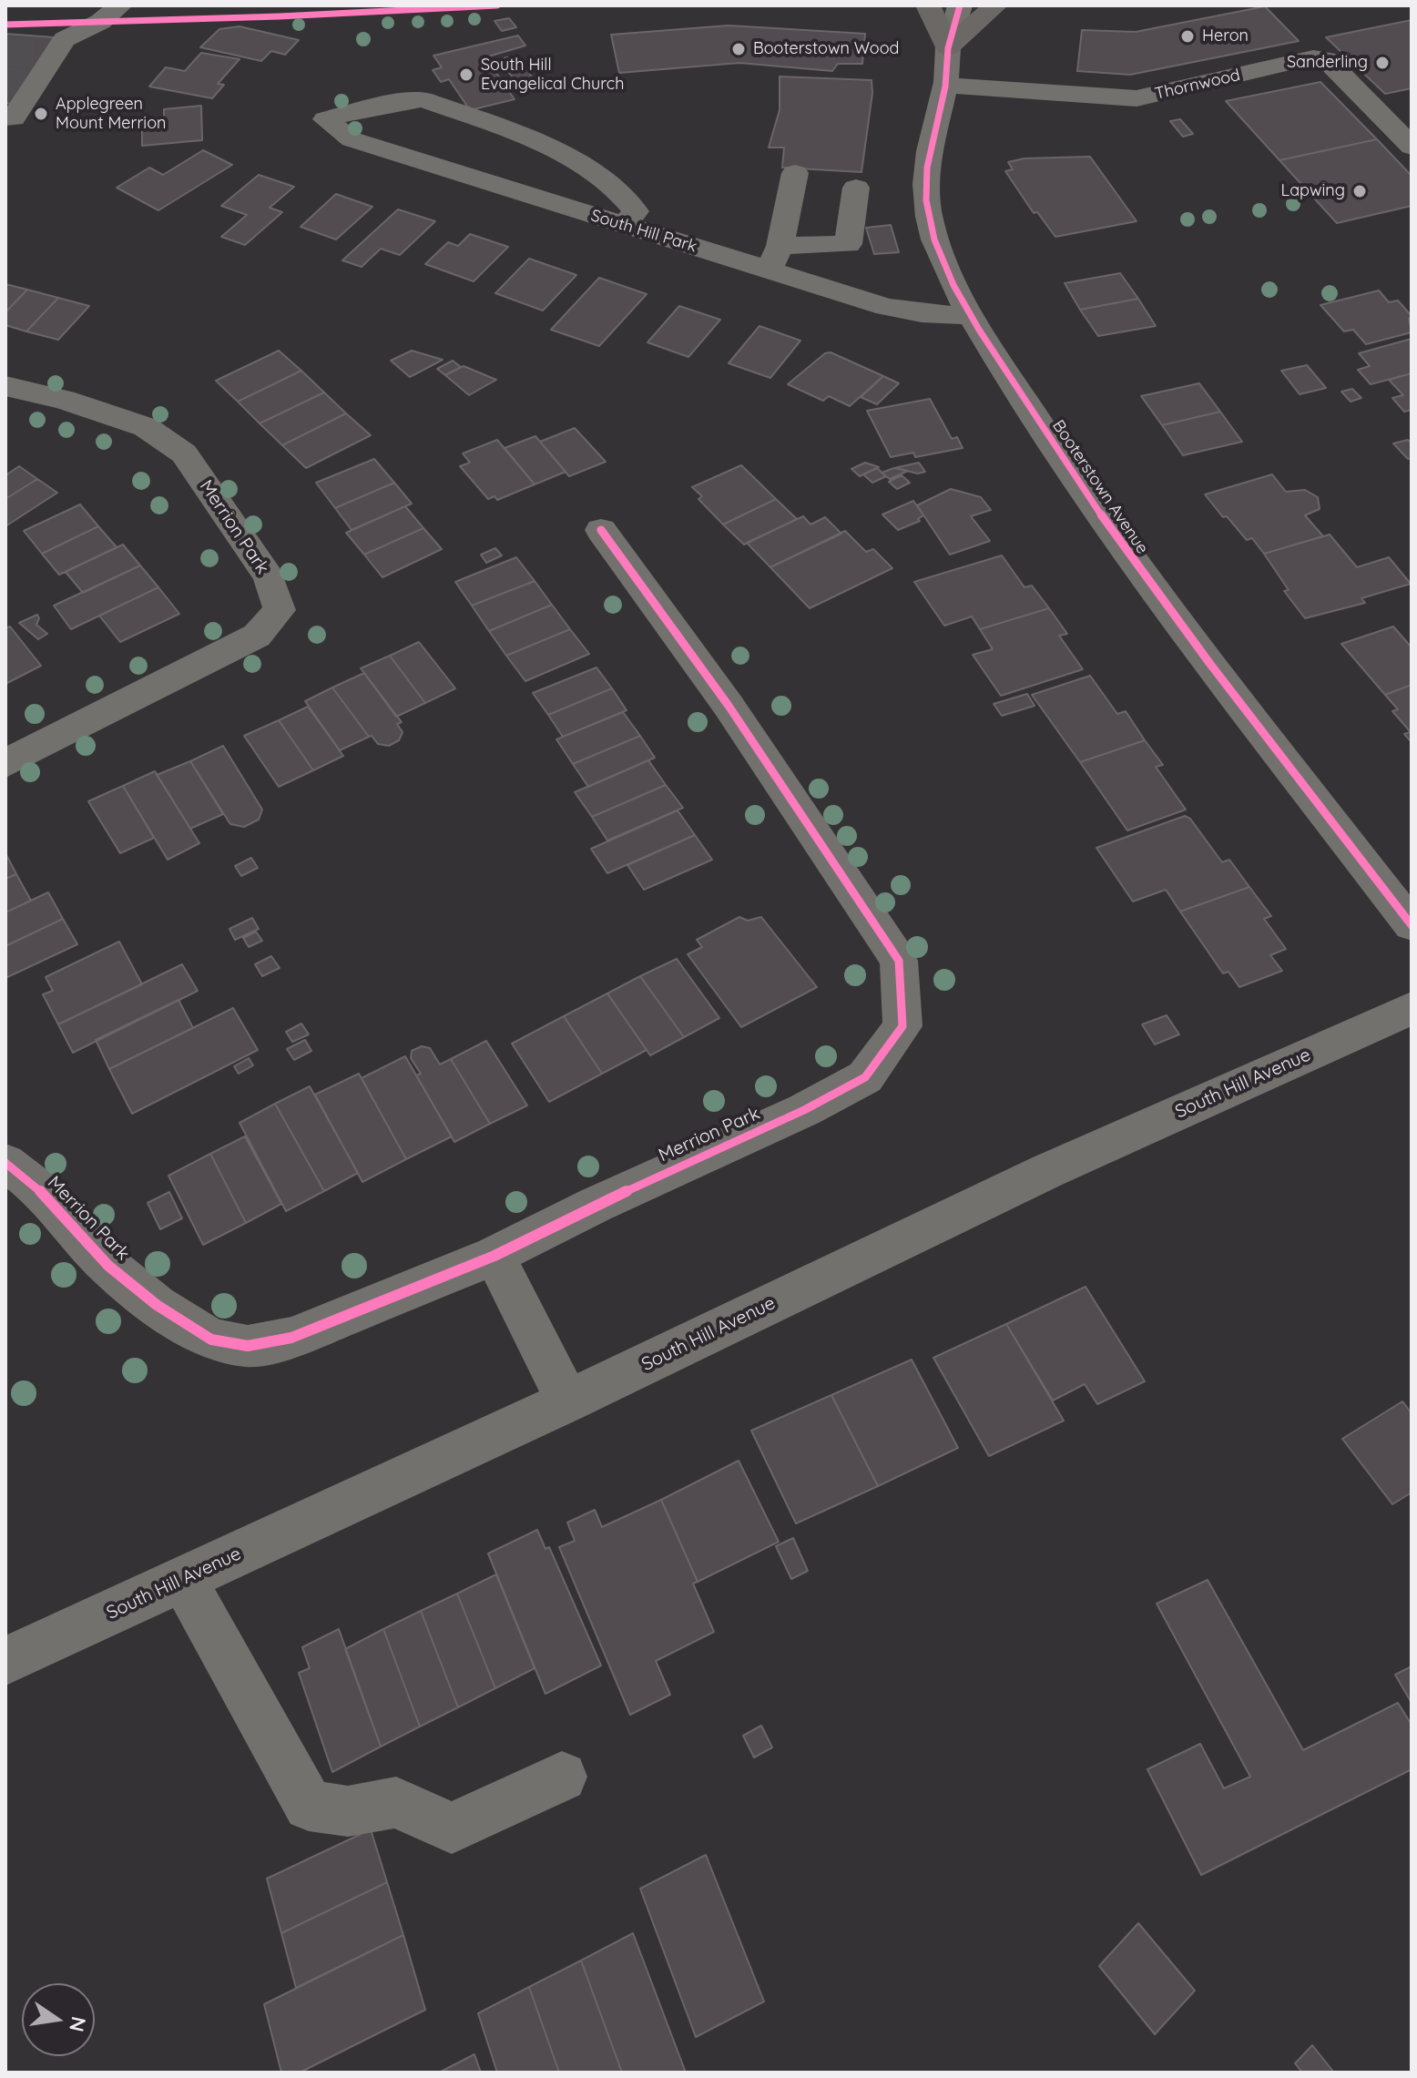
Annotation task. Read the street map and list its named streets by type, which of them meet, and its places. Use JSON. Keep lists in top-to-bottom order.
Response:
{
  "streets": {
    "street": [
      "Thornwood",
      "South Hill Park",
      "Booterstown Avenue",
      "Merrion Park",
      "South Hill Avenue"
    ]
  },
  "crossings": [
    ["Thornwood", "Booterstown Avenue"],
    ["South Hill Park", "Booterstown Avenue"]
  ],
  "places": [
    "Heron",
    "Booterstown Wood",
    "Sanderling",
    "South Hill Evangelical Church",
    "Applegreen Mount Merrion",
    "Lapwing"
  ],
  "north": "right"
}
